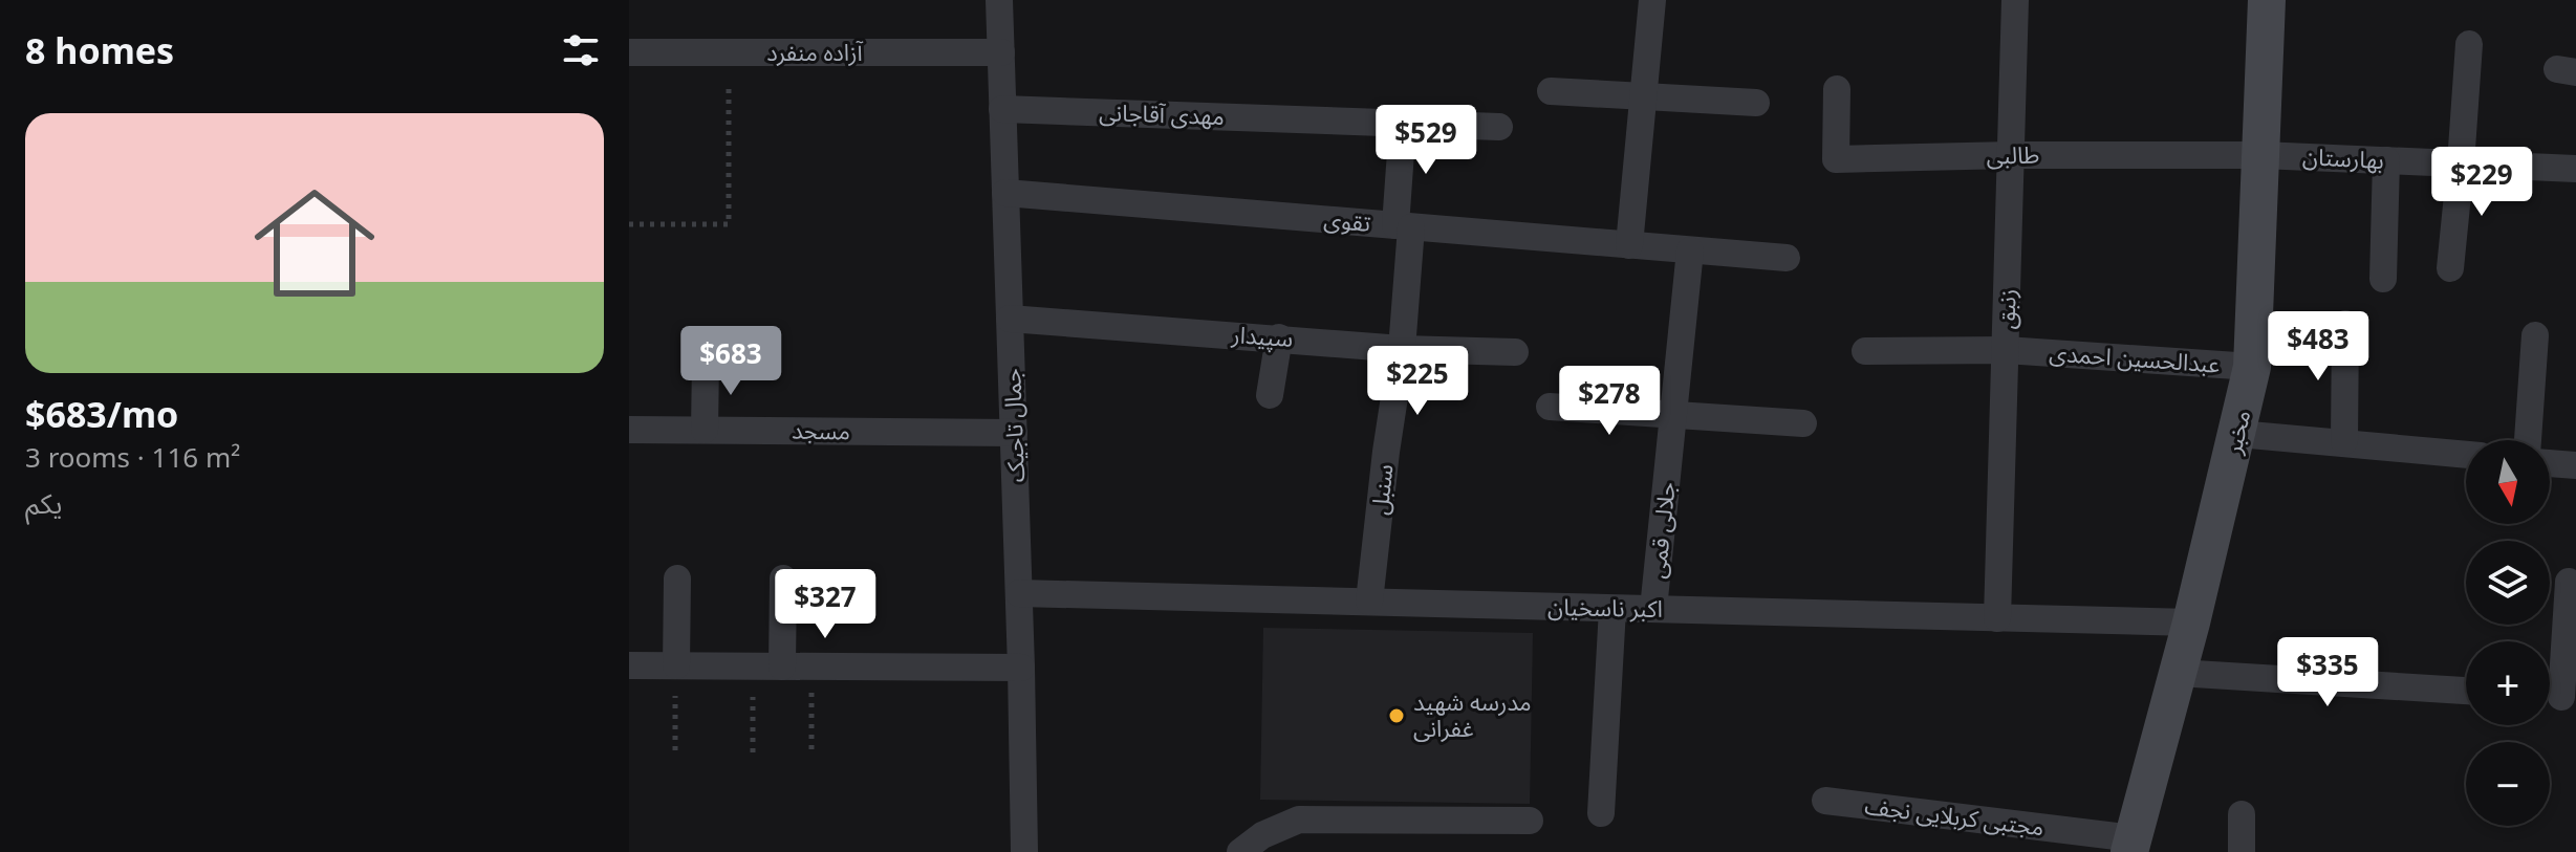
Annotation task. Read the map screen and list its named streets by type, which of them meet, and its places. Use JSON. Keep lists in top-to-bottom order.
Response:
{
  "streets": {
    "main road": ["مخبر"],
    "street": [
      "آزاده منفرد",
      "مهدی آقاجانی",
      "طالبی",
      "بهارستان",
      "تقوی",
      "زنبق",
      "سپیدار",
      "عبدالحسین احمدی",
      "جمال تاجیک",
      "مسجد",
      "سنبل",
      "جلالی قمی",
      "اکبر ناسخیان",
      "مجتبی کربلایی نجف"
    ]
  },
  "crossings": [
    ["آزاده منفرد", "جمال تاجیک"],
    ["مهدی آقاجانی", "جمال تاجیک"],
    ["مهدی آقاجانی", "سنبل"],
    ["طالبی", "بهارستان"],
    ["طالبی", "زنبق"],
    ["طالبی", "مخبر"],
    ["بهارستان", "مخبر"],
    ["تقوی", "جمال تاجیک"],
    ["تقوی", "سنبل"],
    ["تقوی", "جلالی قمی"],
    ["زنبق", "عبدالحسین احمدی"],
    ["زنبق", "اکبر ناسخیان"],
    ["سپیدار", "جمال تاجیک"],
    ["سپیدار", "سنبل"],
    ["عبدالحسین احمدی", "مخبر"],
    ["جمال تاجیک", "مسجد"],
    ["جمال تاجیک", "اکبر ناسخیان"],
    ["مخبر", "اکبر ناسخیان"],
    ["مخبر", "مجتبی کربلایی نجف"],
    ["سنبل", "اکبر ناسخیان"],
    ["جلالی قمی", "اکبر ناسخیان"]
  ],
  "places": ["مدرسه شهید غفرانی"],
  "north": "bottom",
  "page": {
    "heading": "8 homes",
    "list": [
      {
        "name": "$683/mo",
        "note": "3 rooms · 116 m² · یکم"
      }
    ],
    "price": [
      "$529",
      "$229",
      "$483",
      "$683",
      "$225",
      "$278",
      "$327",
      "$335"
    ],
    "map_buttons": ["+", "−"]
  }
}
